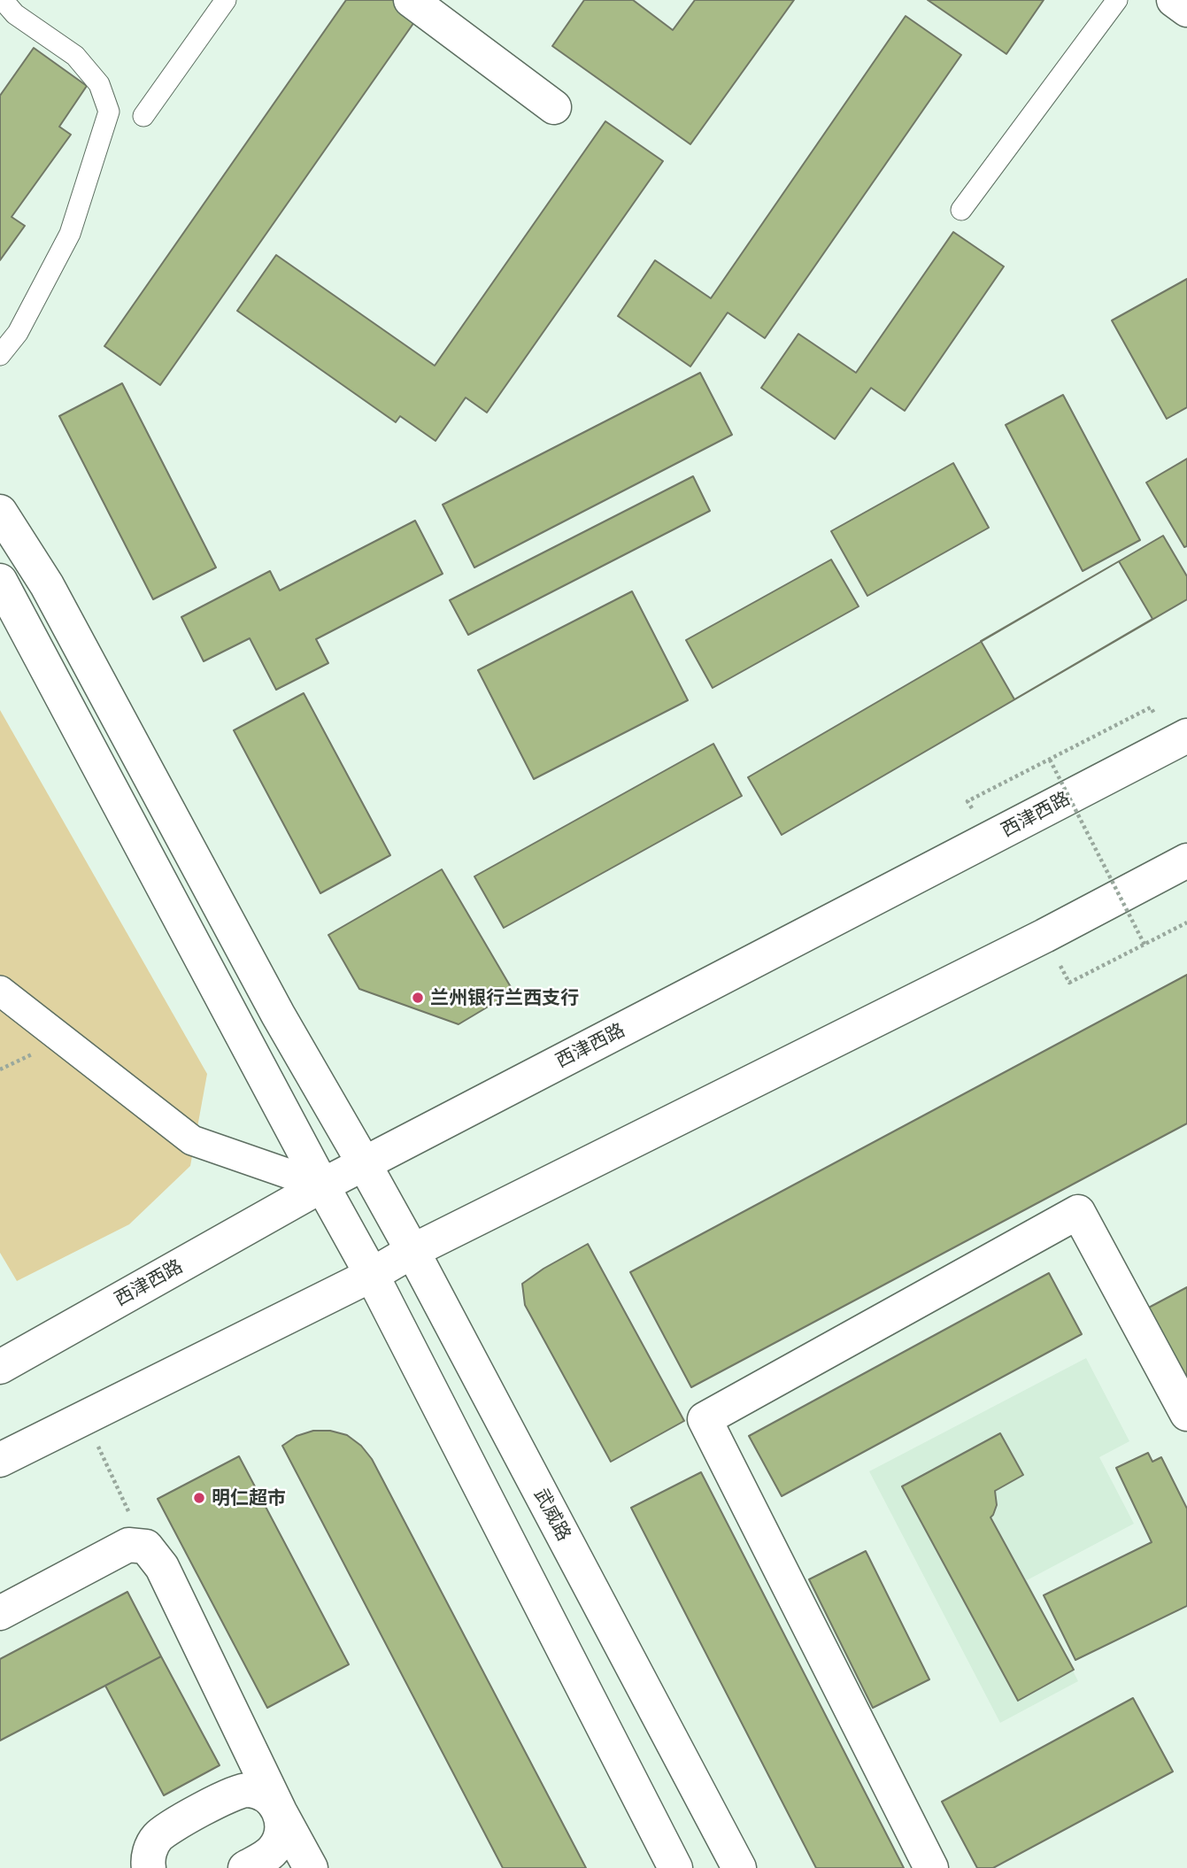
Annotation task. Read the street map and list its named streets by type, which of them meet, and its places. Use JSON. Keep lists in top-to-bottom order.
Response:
{
  "streets": {
    "main road": ["西津西路", "武威路"]
  },
  "crossings": [
    ["西津西路", "武威路"]
  ],
  "places": ["兰州银行兰西支行", "明仁超市"]
}
